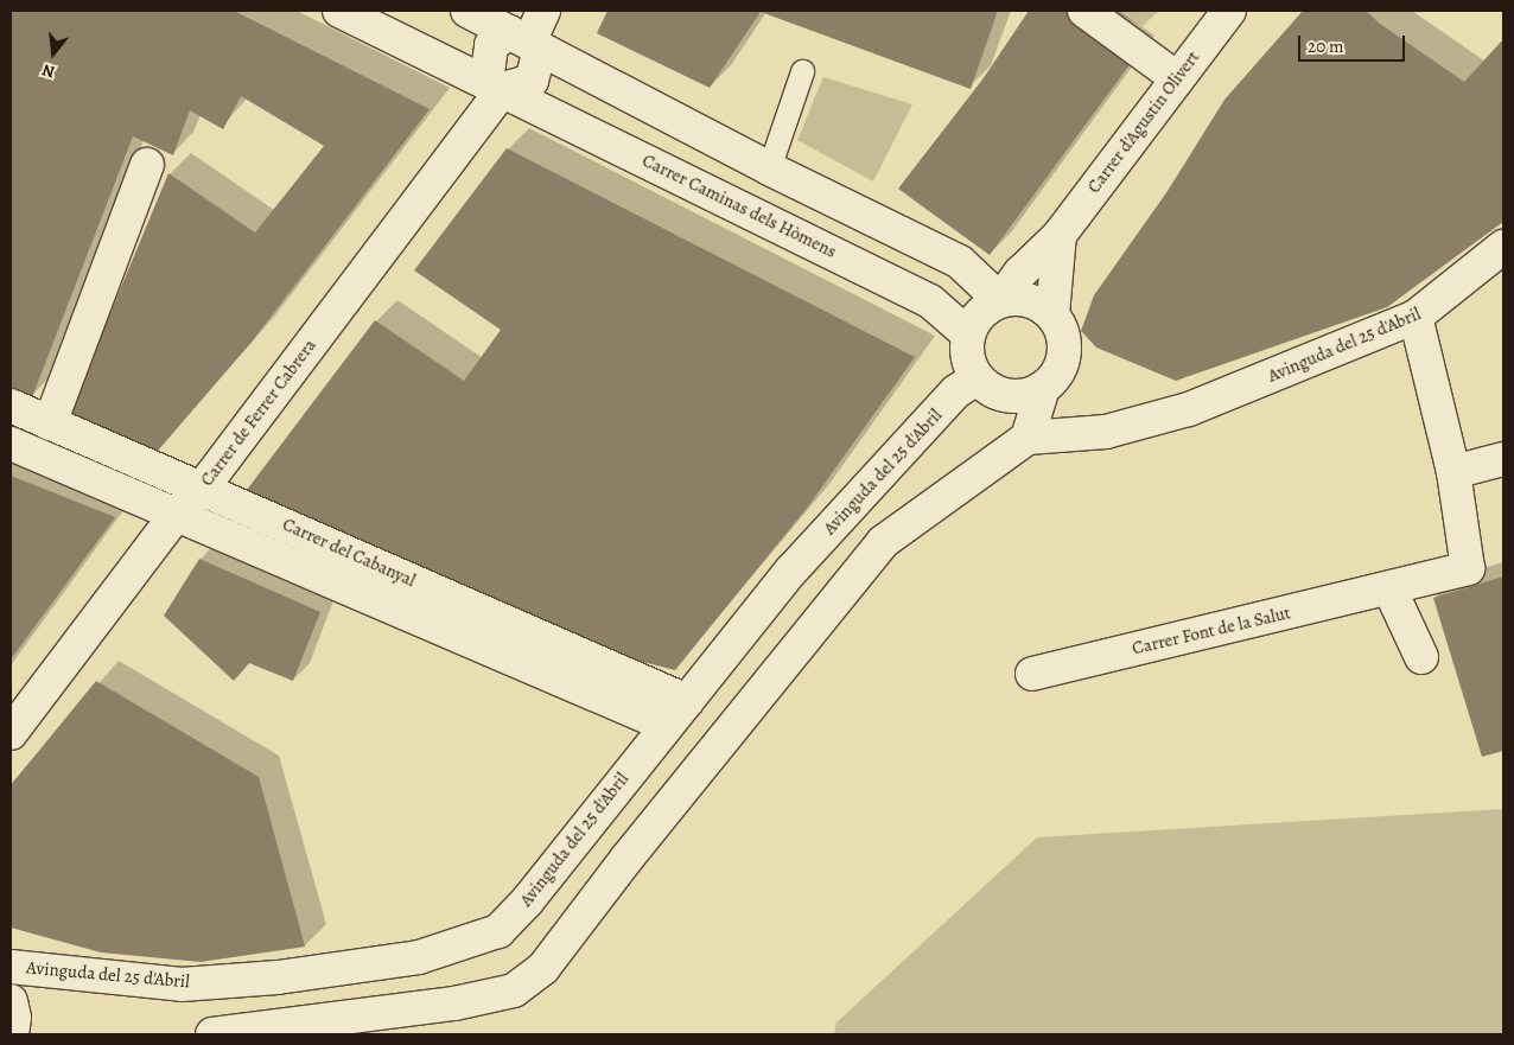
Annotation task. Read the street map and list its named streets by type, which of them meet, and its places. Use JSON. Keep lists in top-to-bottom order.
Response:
{
  "streets": {
    "street": [
      "Carrer d'Agustin Olivert",
      "Carrer Caminas dels Hòmens",
      "Avinguda del 25 d'Abril",
      "Carrer de Ferrer Cabrera",
      "Carrer del Cabanyal",
      "Carrer Font de la Salut"
    ]
  },
  "crossings": [
    ["Carrer d'Agustin Olivert", "Carrer Caminas dels Hòmens"],
    ["Carrer d'Agustin Olivert", "Avinguda del 25 d'Abril"],
    ["Carrer Caminas dels Hòmens", "Avinguda del 25 d'Abril"],
    ["Carrer Caminas dels Hòmens", "Carrer de Ferrer Cabrera"],
    ["Avinguda del 25 d'Abril", "Carrer del Cabanyal"],
    ["Avinguda del 25 d'Abril", "Carrer Font de la Salut"],
    ["Carrer de Ferrer Cabrera", "Carrer del Cabanyal"]
  ],
  "scale_bar": "20 m",
  "north": "bottom"
}
